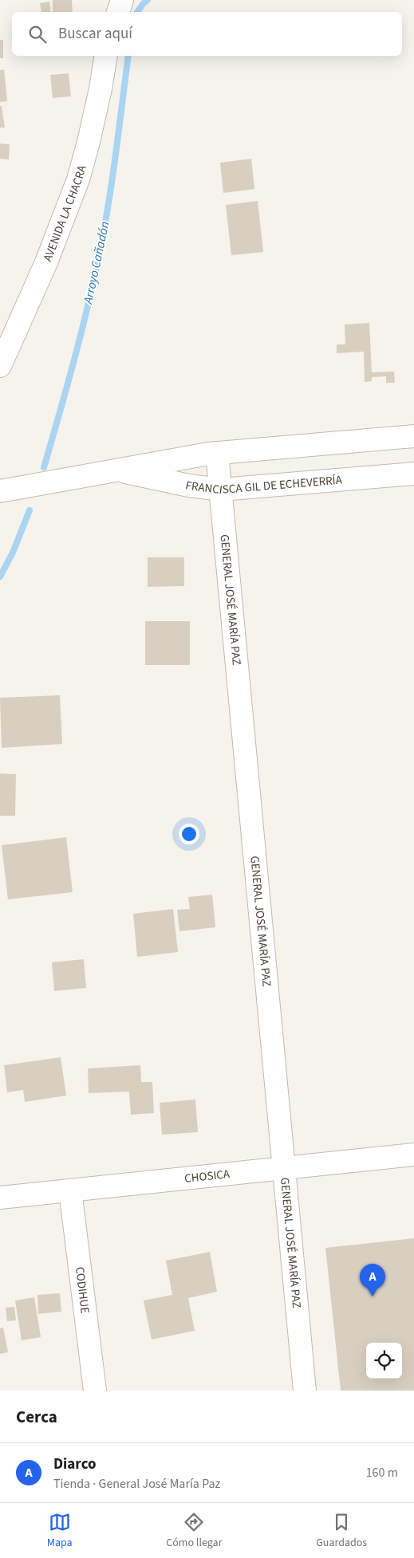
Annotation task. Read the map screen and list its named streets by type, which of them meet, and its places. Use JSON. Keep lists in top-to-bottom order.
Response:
{
  "streets": {
    "street": [
      "AVENIDA LA CHACRA",
      "FRANCISCA GIL DE ECHEVERRÍA",
      "GENERAL JOSÉ MARÍA PAZ",
      "CHOSICA",
      "CODIHUE"
    ]
  },
  "crossings": [
    ["FRANCISCA GIL DE ECHEVERRÍA", "GENERAL JOSÉ MARÍA PAZ"],
    ["GENERAL JOSÉ MARÍA PAZ", "CHOSICA"],
    ["CHOSICA", "CODIHUE"]
  ],
  "water": ["Arroyo Cañadón"],
  "page": {
    "search": "Buscar aquí",
    "pins": "A",
    "heading": "Cerca",
    "list": [
      {
        "mark": "A",
        "name": "Diarco",
        "note": "Tienda · General José María Paz",
        "value": "160 m"
      }
    ],
    "nav": ["Mapa", "Cómo llegar", "Guardados"]
  }
}
